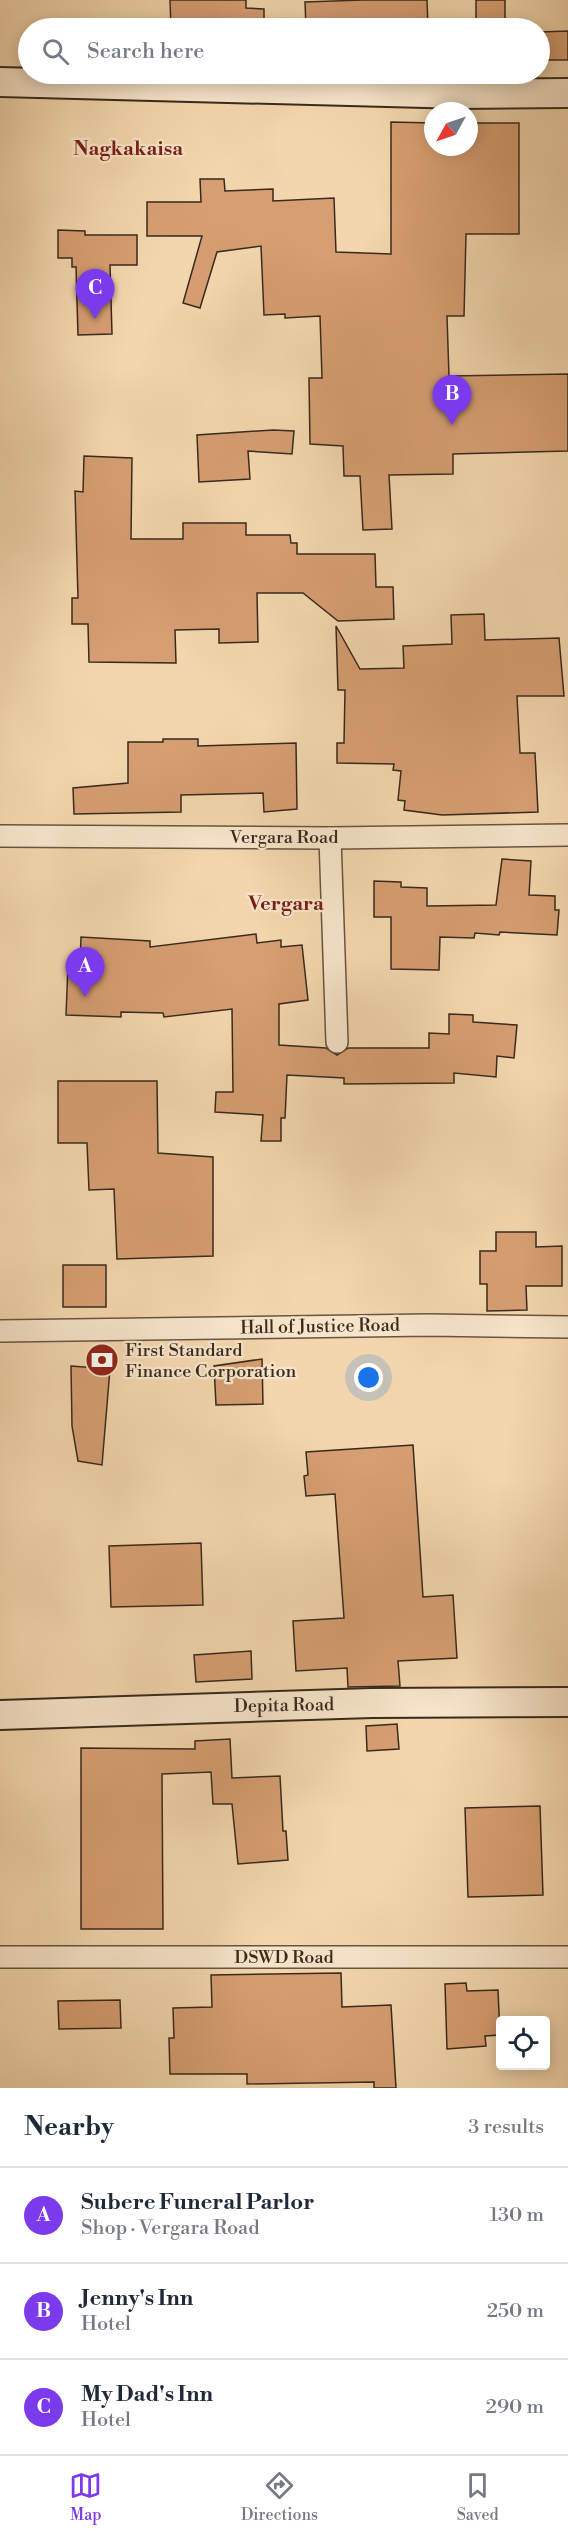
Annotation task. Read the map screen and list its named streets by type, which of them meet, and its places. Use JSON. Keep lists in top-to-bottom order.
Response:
{
  "streets": {
    "street": [
      "Vergara Road",
      "Hall of Justice Road",
      "Depita Road",
      "DSWD Road"
    ]
  },
  "districts": ["Nagkakaisa", "Vergara"],
  "places": {
    "bank": ["First Standard Finance Corporation"]
  },
  "north": "bottom left",
  "page": {
    "search": "Search here",
    "pins": ["C", "B", "A"],
    "heading": ["Nearby", "3 results"],
    "list": [
      {
        "mark": "A",
        "name": "Subere Funeral Parlor",
        "note": "Shop · Vergara Road",
        "value": "130 m"
      },
      {
        "mark": "B",
        "name": "Jenny's Inn",
        "note": "Hotel",
        "value": "250 m"
      },
      {
        "mark": "C",
        "name": "My Dad's Inn",
        "note": "Hotel",
        "value": "290 m"
      }
    ],
    "nav": ["Map", "Directions", "Saved"]
  }
}
